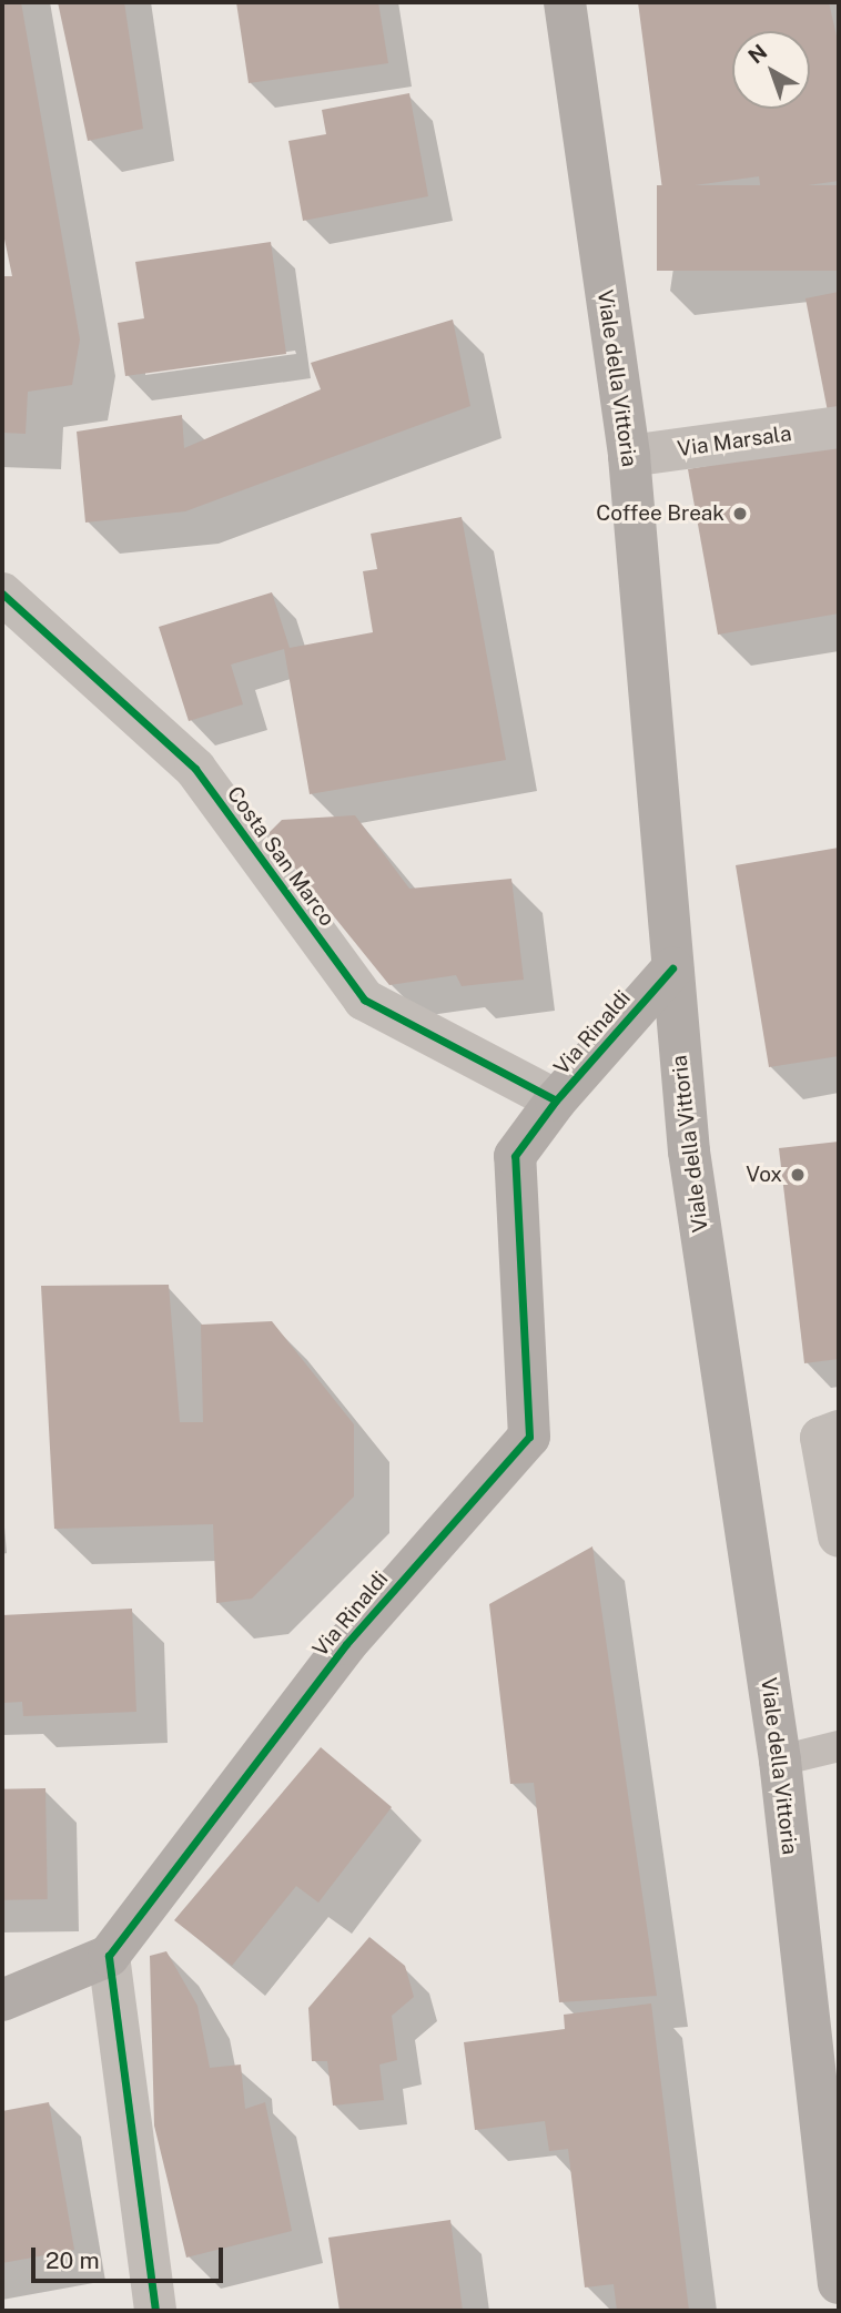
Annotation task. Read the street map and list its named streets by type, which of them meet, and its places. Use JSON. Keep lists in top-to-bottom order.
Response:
{
  "streets": {
    "main road": ["Viale della Vittoria", "Via Rinaldi"],
    "street": ["Via Marsala", "Costa San Marco"]
  },
  "crossings": [
    ["Viale della Vittoria", "Via Marsala"],
    ["Viale della Vittoria", "Via Rinaldi"],
    ["Costa San Marco", "Via Rinaldi"]
  ],
  "places": ["Coffee Break", "Vox"],
  "scale_bar": "20 m",
  "north": "top left"
}
